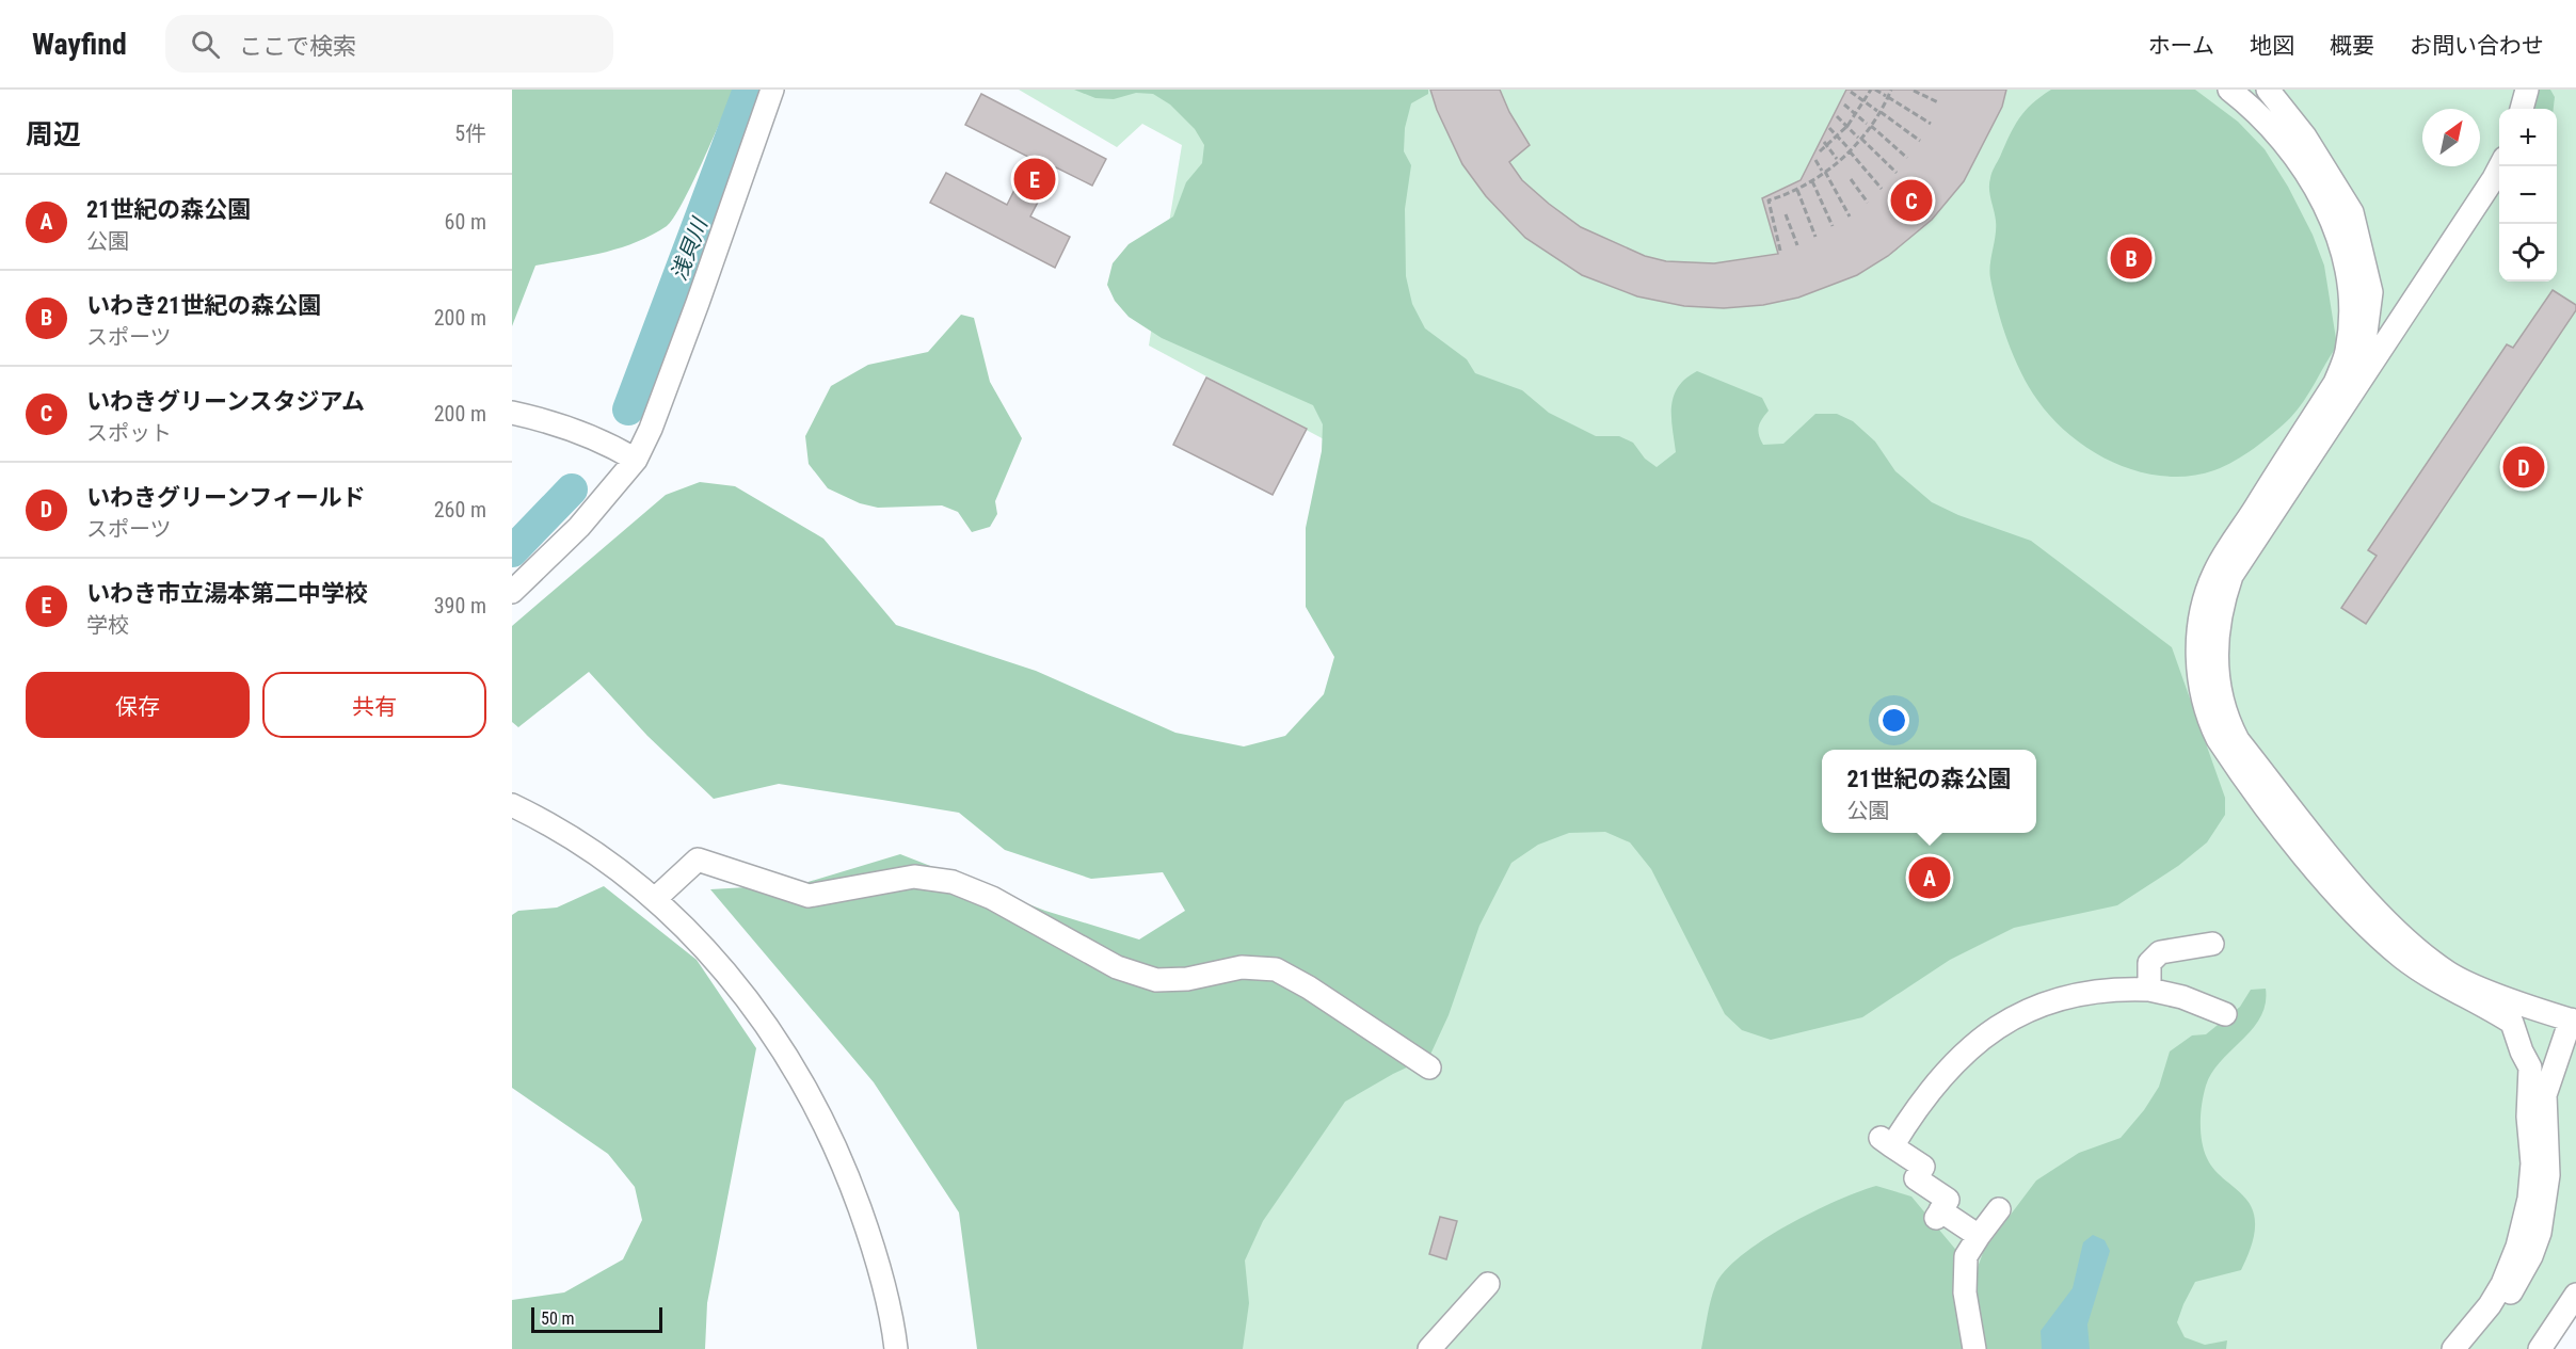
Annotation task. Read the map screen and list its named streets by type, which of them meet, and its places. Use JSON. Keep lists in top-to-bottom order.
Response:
{
  "water": ["浅貝川"],
  "scale_bar": "50 m",
  "north": "top right",
  "page": {
    "header": "Wayfind",
    "search": "ここで検索",
    "nav": [
      "ホーム",
      "地図",
      "概要",
      "お問い合わせ"
    ],
    "heading": ["周辺", "5件"],
    "map_buttons": ["+", "−"],
    "pins": [
      "E",
      "C",
      "B",
      "D",
      "A"
    ],
    "list": [
      {
        "mark": "A",
        "name": "21世紀の森公園",
        "note": "公園",
        "value": "60 m"
      },
      {
        "mark": "B",
        "name": "いわき21世紀の森公園",
        "note": "スポーツ",
        "value": "200 m"
      },
      {
        "mark": "C",
        "name": "いわきグリーンスタジアム",
        "note": "スポット",
        "value": "200 m"
      },
      {
        "mark": "D",
        "name": "いわきグリーンフィールド",
        "note": "スポーツ",
        "value": "260 m"
      },
      {
        "mark": "E",
        "name": "いわき市立湯本第二中学校",
        "note": "学校",
        "value": "390 m"
      }
    ],
    "buttons": ["保存", "共有"],
    "popup": ["21世紀の森公園", "公園"],
    "scale": "50 m"
  }
}
